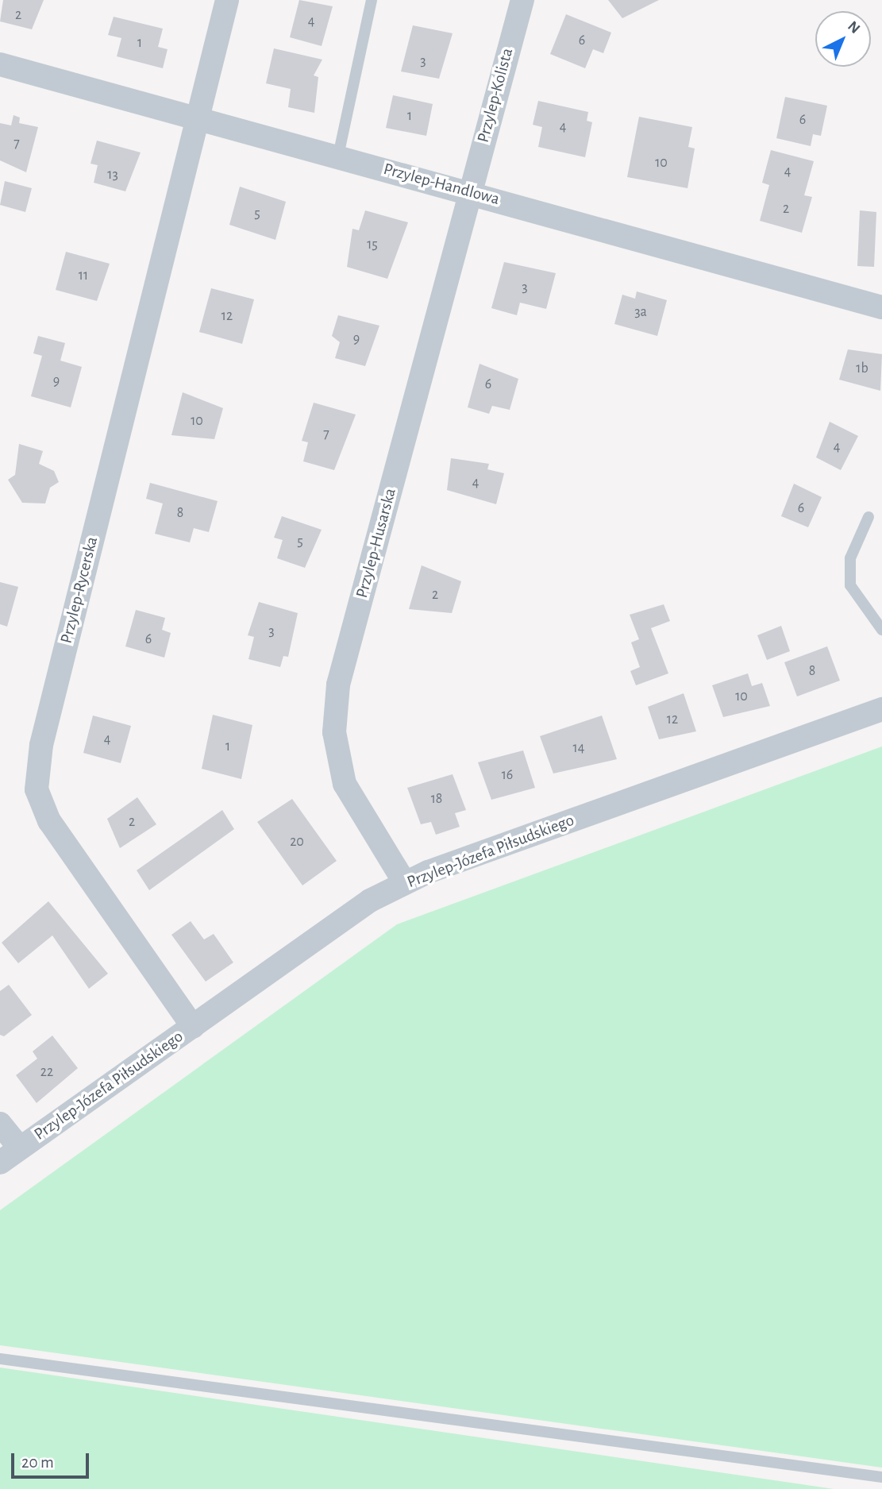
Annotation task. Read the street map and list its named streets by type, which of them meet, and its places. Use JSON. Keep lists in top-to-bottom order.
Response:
{
  "streets": {
    "street": [
      "Przylep-Kolista",
      "Przylep-Handlowa",
      "Przylep-Husarska",
      "Przylep-Rycerska",
      "Przylep-Józefa Piłsudskiego"
    ]
  },
  "crossings": [
    ["Przylep-Kolista", "Przylep-Handlowa"],
    ["Przylep-Kolista", "Przylep-Husarska"],
    ["Przylep-Handlowa", "Przylep-Husarska"],
    ["Przylep-Handlowa", "Przylep-Rycerska"],
    ["Przylep-Husarska", "Przylep-Józefa Piłsudskiego"],
    ["Przylep-Rycerska", "Przylep-Józefa Piłsudskiego"]
  ],
  "house_numbers": [
    "2",
    "4",
    "6",
    "1",
    "3",
    "1",
    "6",
    "4",
    "7",
    "10",
    "4",
    "13",
    "2",
    "5",
    "15",
    "11",
    "3",
    "3a",
    "12",
    "9",
    "1b",
    "9",
    "6",
    "10",
    "7",
    "4",
    "4",
    "6",
    "8",
    "5",
    "2",
    "3",
    "6",
    "8",
    "10",
    "12",
    "4",
    "1",
    "14",
    "16",
    "18",
    "2",
    "20",
    "22"
  ],
  "scale_bar": "20 m",
  "north": "top right"
}
